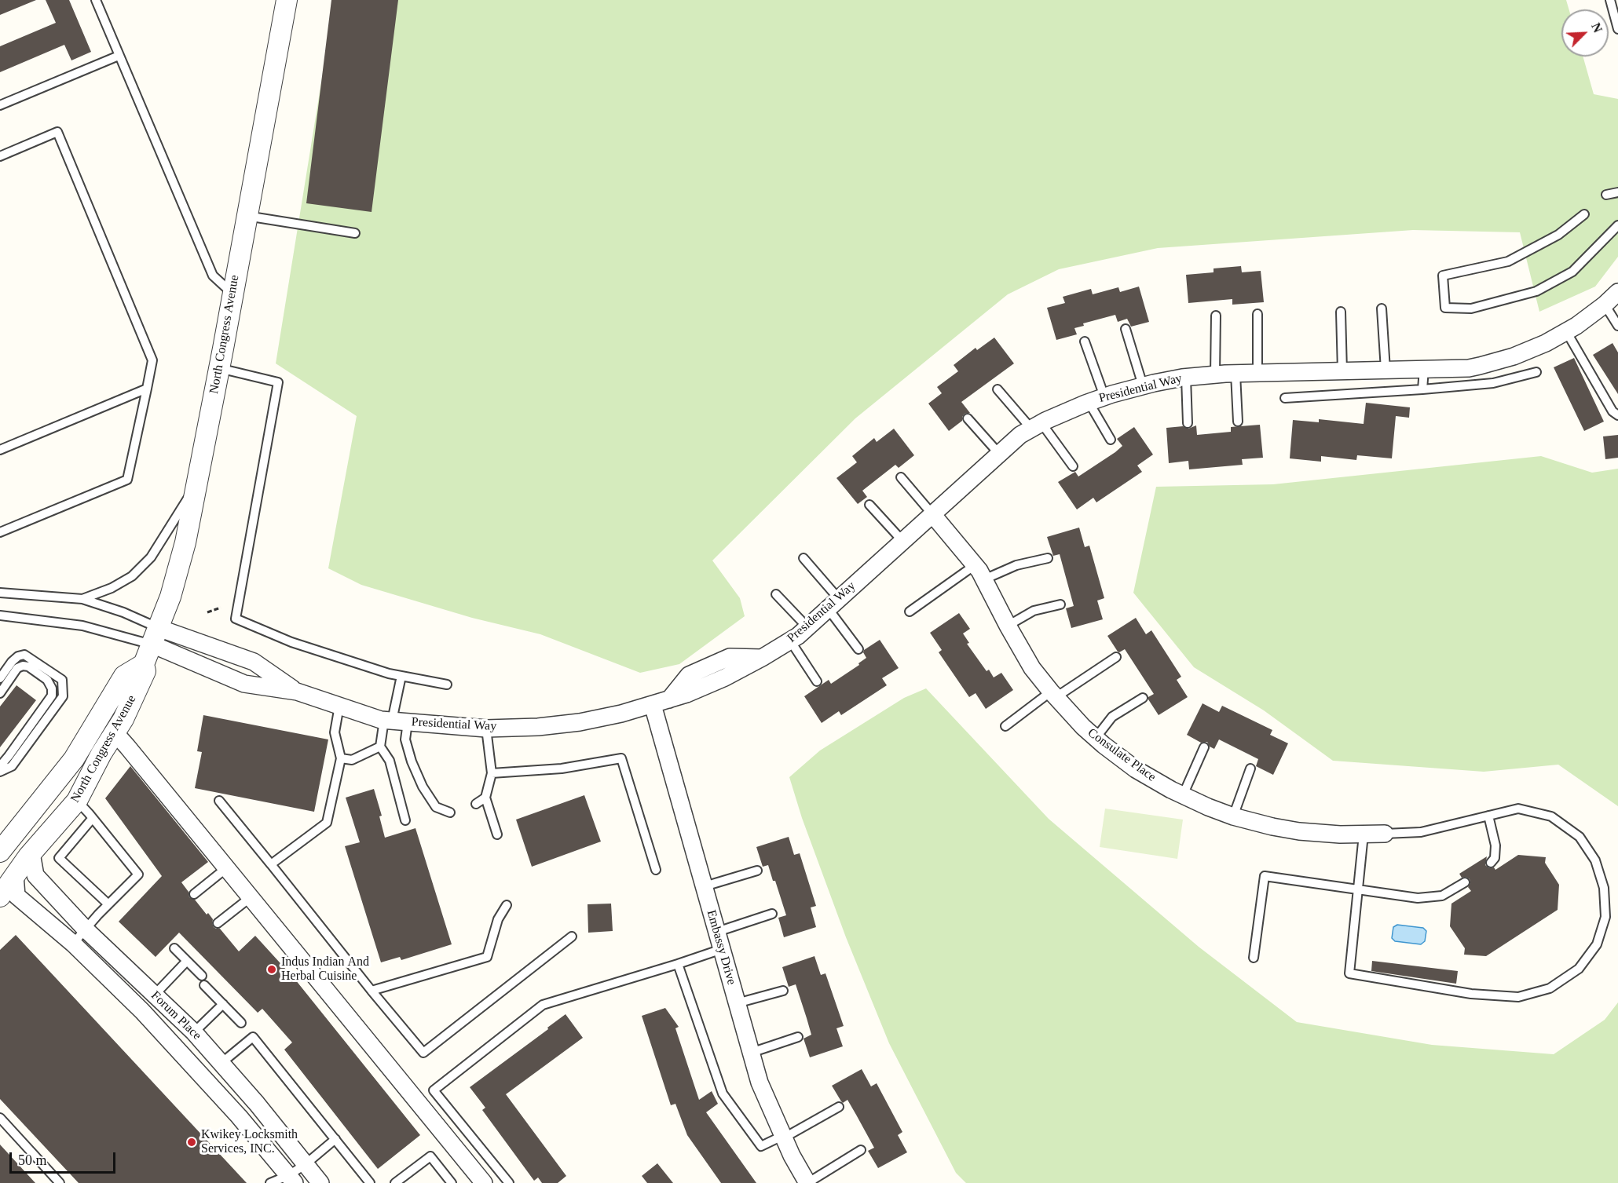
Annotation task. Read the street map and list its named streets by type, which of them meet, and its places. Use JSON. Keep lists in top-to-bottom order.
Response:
{
  "streets": {
    "street": [
      "North Congress Avenue",
      "Presidential Way",
      "Consulate Place",
      "Embassy Drive",
      "Forum Place"
    ]
  },
  "crossings": [
    ["North Congress Avenue", "Presidential Way"],
    ["North Congress Avenue", "Forum Place"],
    ["Presidential Way", "Consulate Place"],
    ["Presidential Way", "Embassy Drive"]
  ],
  "places": ["Indus Indian And Herbal Cuisine", "Kwikey Locksmith Services, INC."],
  "scale_bar": "50 m",
  "north": "top right"
}
